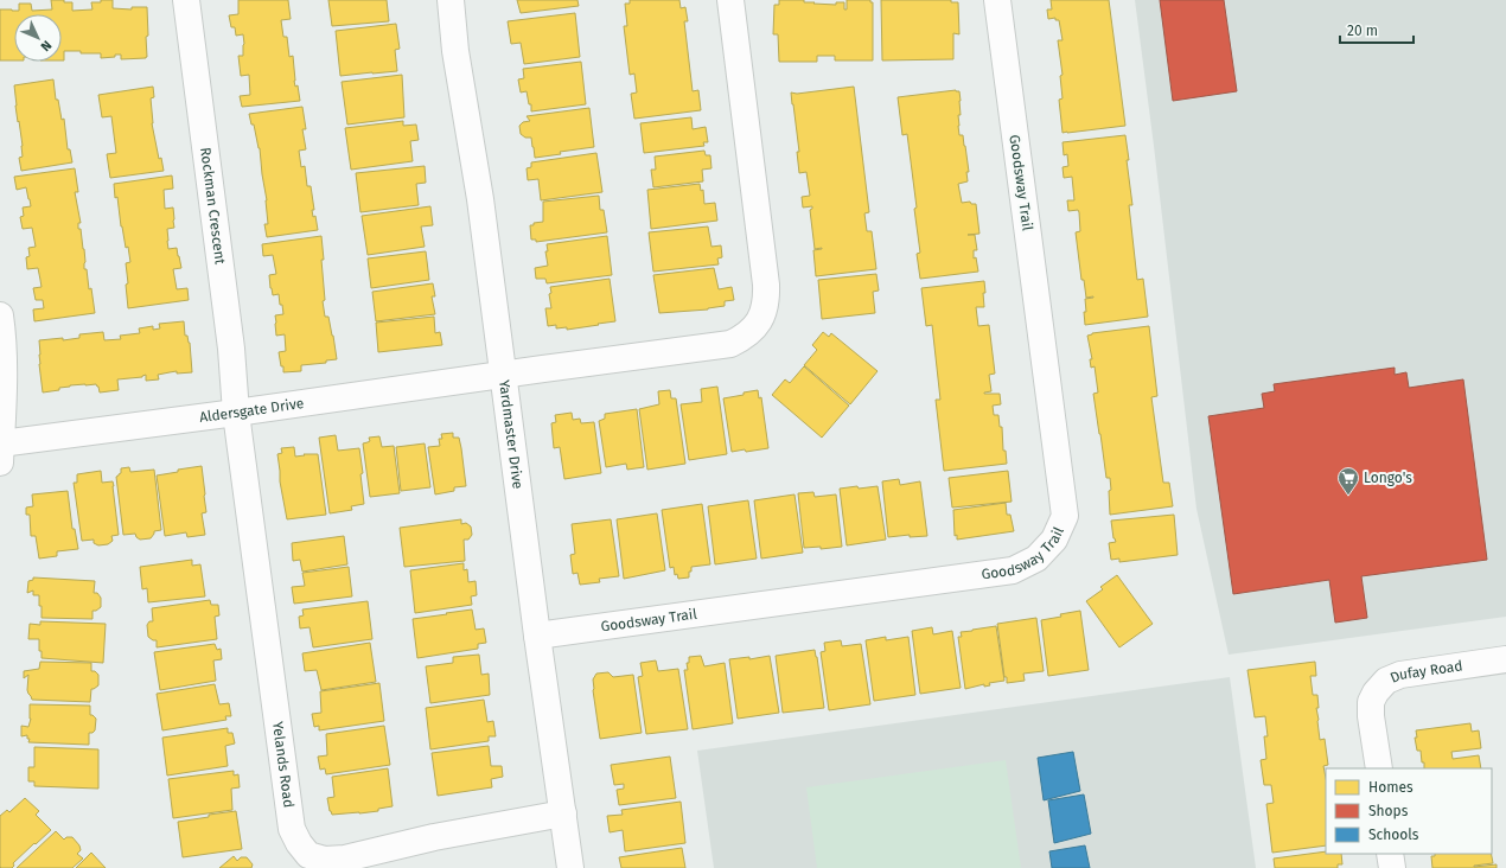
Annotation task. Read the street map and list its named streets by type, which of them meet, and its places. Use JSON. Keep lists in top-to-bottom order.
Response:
{
  "streets": {
    "street": [
      "Goodsway Trail",
      "Rockman Crescent",
      "Aldersgate Drive",
      "Yardmaster Drive",
      "Dufay Road",
      "Yelands Road"
    ]
  },
  "crossings": [
    ["Goodsway Trail", "Yardmaster Drive"],
    ["Rockman Crescent", "Aldersgate Drive"],
    ["Rockman Crescent", "Yelands Road"],
    ["Aldersgate Drive", "Yardmaster Drive"],
    ["Aldersgate Drive", "Yelands Road"],
    ["Yardmaster Drive", "Yelands Road"]
  ],
  "places": {
    "supermarket": ["Longo's"]
  },
  "legend": ["Homes", "Shops", "Schools"],
  "scale_bar": "20 m",
  "north": "bottom right"
}
